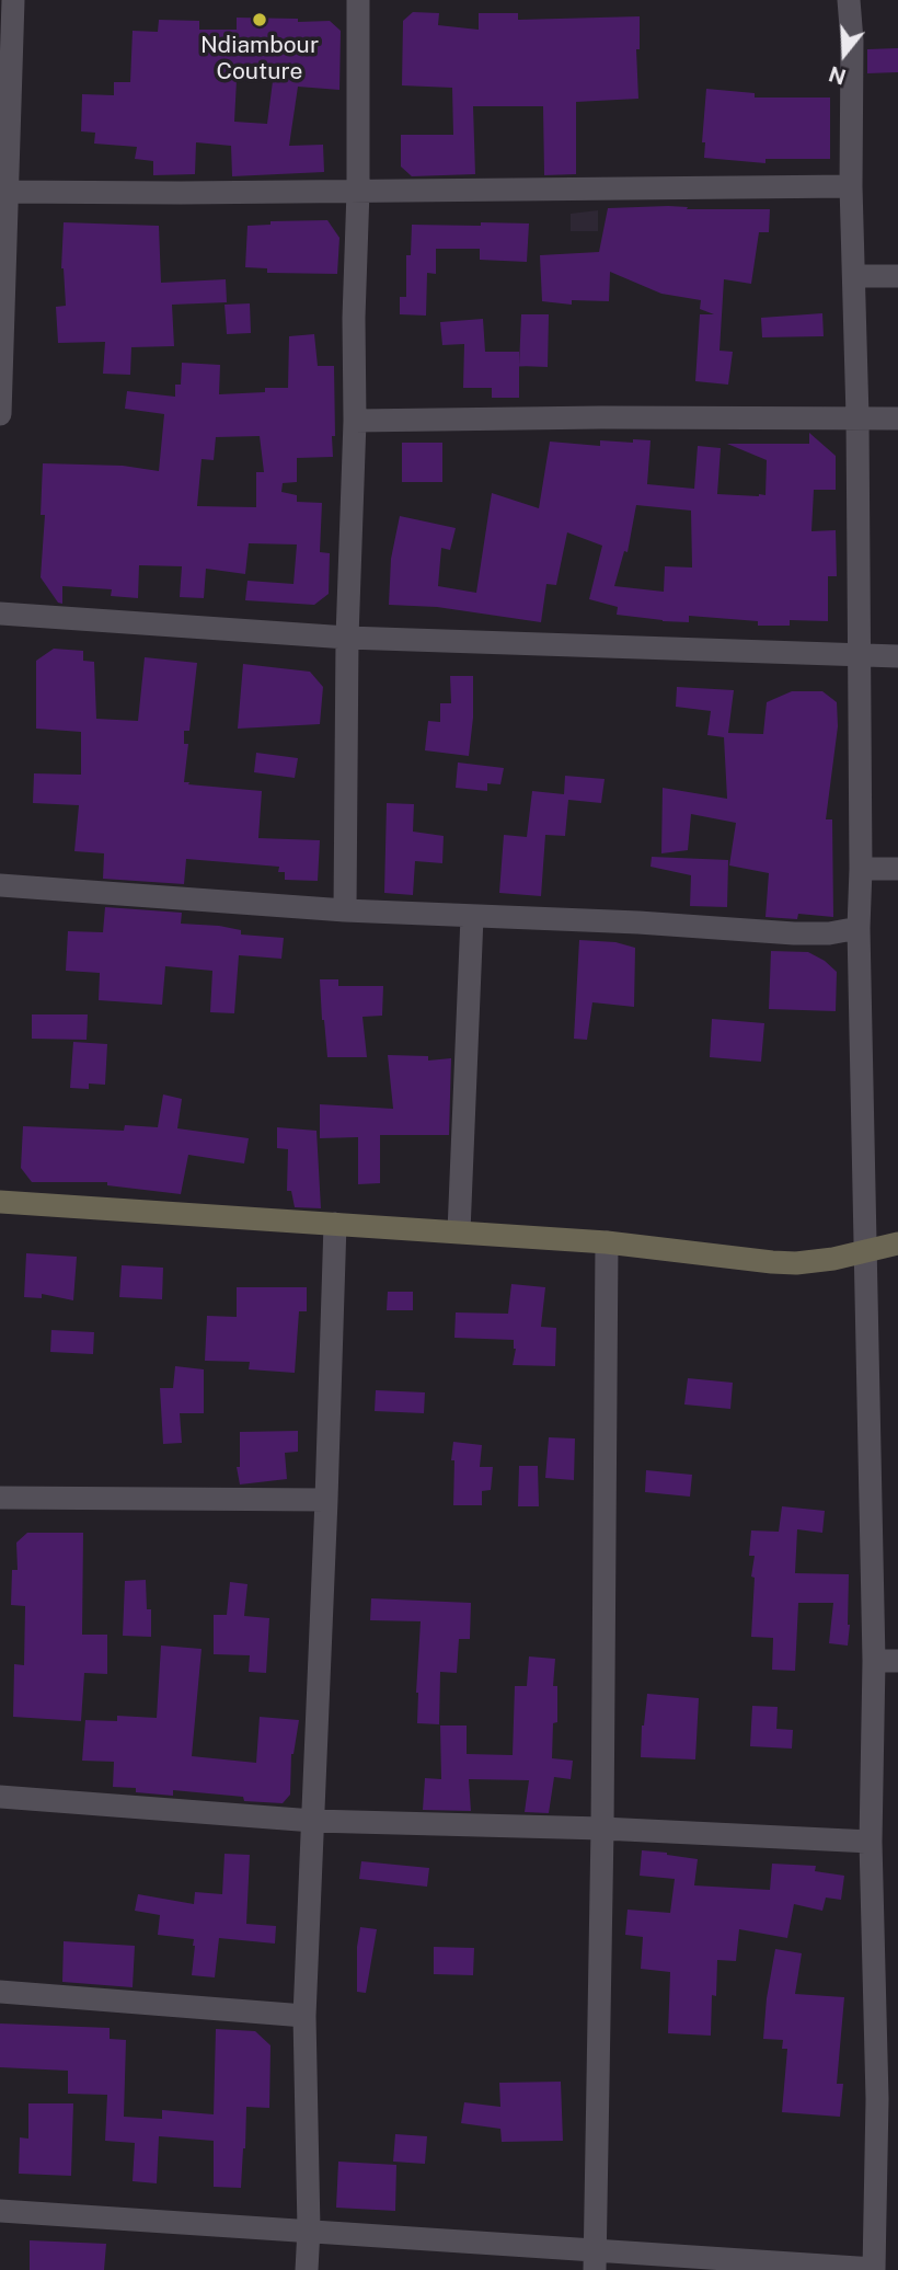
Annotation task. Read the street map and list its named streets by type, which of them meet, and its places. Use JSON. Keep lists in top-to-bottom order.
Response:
{
  "places": ["Ndiambour Couture"],
  "north": "bottom"
}
